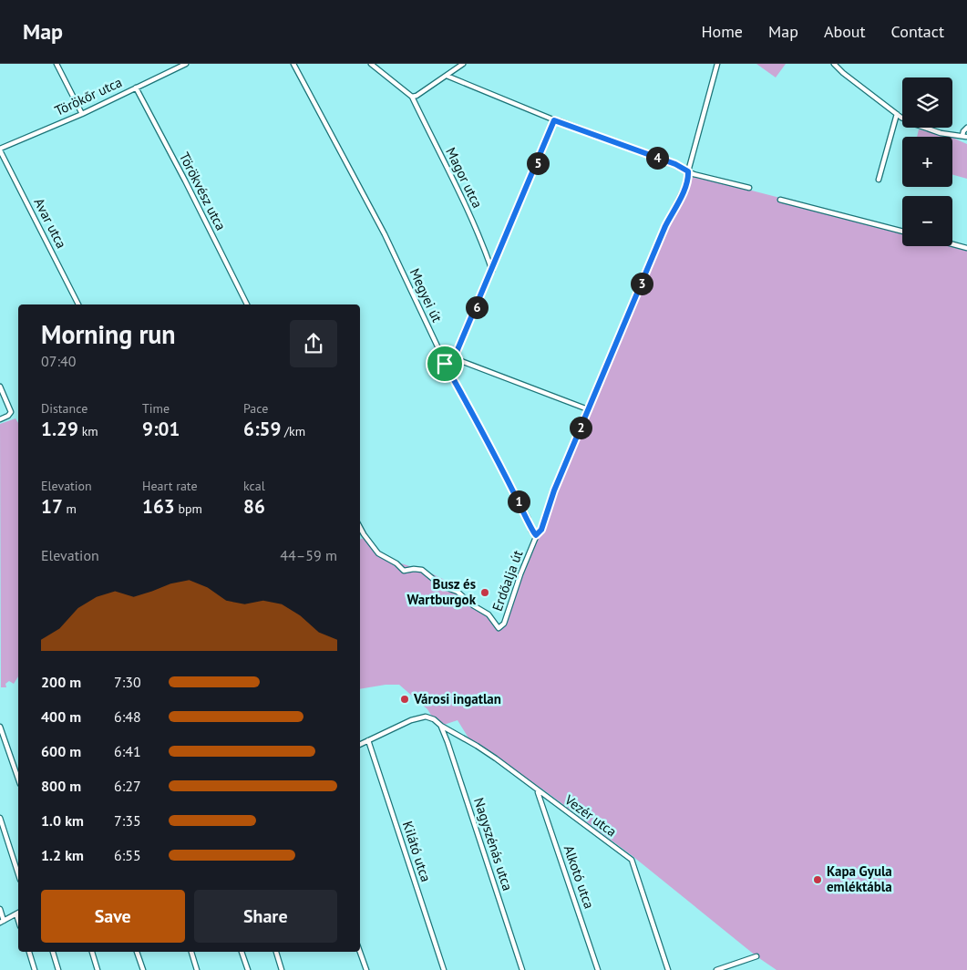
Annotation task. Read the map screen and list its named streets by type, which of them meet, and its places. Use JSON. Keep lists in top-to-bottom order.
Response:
{
  "streets": {
    "street": [
      "Törökőr utca",
      "Magor utca",
      "Törökvész utca",
      "Avar utca",
      "Megyei út",
      "Erdőalja út",
      "Vezér utca",
      "Nagyszénás utca",
      "Kilátó utca",
      "Alkotó utca"
    ]
  },
  "crossings": [
    ["Törökőr utca", "Törökvész utca"],
    ["Törökőr utca", "Avar utca"],
    ["Megyei út", "Erdőalja út"],
    ["Vezér utca", "Nagyszénás utca"],
    ["Vezér utca", "Kilátó utca"],
    ["Vezér utca", "Alkotó utca"]
  ],
  "places": ["Busz és Wartburgok", "Városi ingatlan", "Kapa Gyula emléktábla"],
  "page": {
    "header": "Map",
    "nav": [
      "Home",
      "Map",
      "About",
      "Contact"
    ],
    "map_buttons": ["+", "−"],
    "pins": [
      "4",
      "5",
      "3",
      "6",
      "2",
      "1"
    ],
    "heading": ["Morning run", "07:40"],
    "stats": [
      ["Distance", "1.29 km"],
      ["Time", "9:01"],
      ["Pace", "6:59 /km"],
      ["Elevation", "17 m"],
      ["Heart rate", "163 bpm"],
      ["kcal", "86"]
    ],
    "chart": ["Elevation", "44–59 m"],
    "list": [
      {
        "name": "200 m",
        "note": "7:30"
      },
      {
        "name": "400 m",
        "note": "6:48"
      },
      {
        "name": "600 m",
        "note": "6:41"
      },
      {
        "name": "800 m",
        "note": "6:27"
      },
      {
        "name": "1.0 km",
        "note": "7:35"
      },
      {
        "name": "1.2 km",
        "note": "6:55"
      }
    ],
    "buttons": ["Save", "Share"]
  }
}
